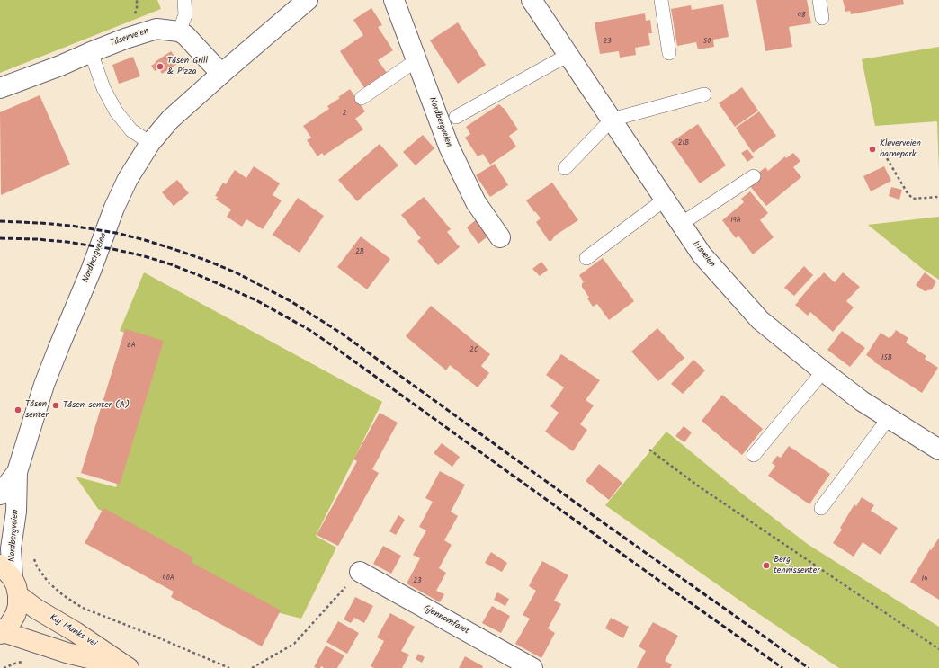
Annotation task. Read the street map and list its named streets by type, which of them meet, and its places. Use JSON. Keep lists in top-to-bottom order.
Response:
{
  "streets": {
    "main road": ["Kaj Munks vei"],
    "street": [
      "Tåsenveien",
      "Nordbergveien",
      "Irisveien",
      "Gjennomfaret"
    ]
  },
  "crossings": [
    ["Nordbergveien", "Kaj Munks vei"]
  ],
  "places": [
    "Tåsen Grill & Pizza",
    "Kløverveien barnepark",
    "Tåsen senter (A)",
    "Tåsen senter",
    "Berg tennissenter"
  ],
  "house_numbers": [
    "48",
    "23",
    "50",
    "2",
    "21B",
    "19A",
    "2B",
    "6A",
    "2C",
    "15B",
    "40A",
    "14",
    "23"
  ]
}
